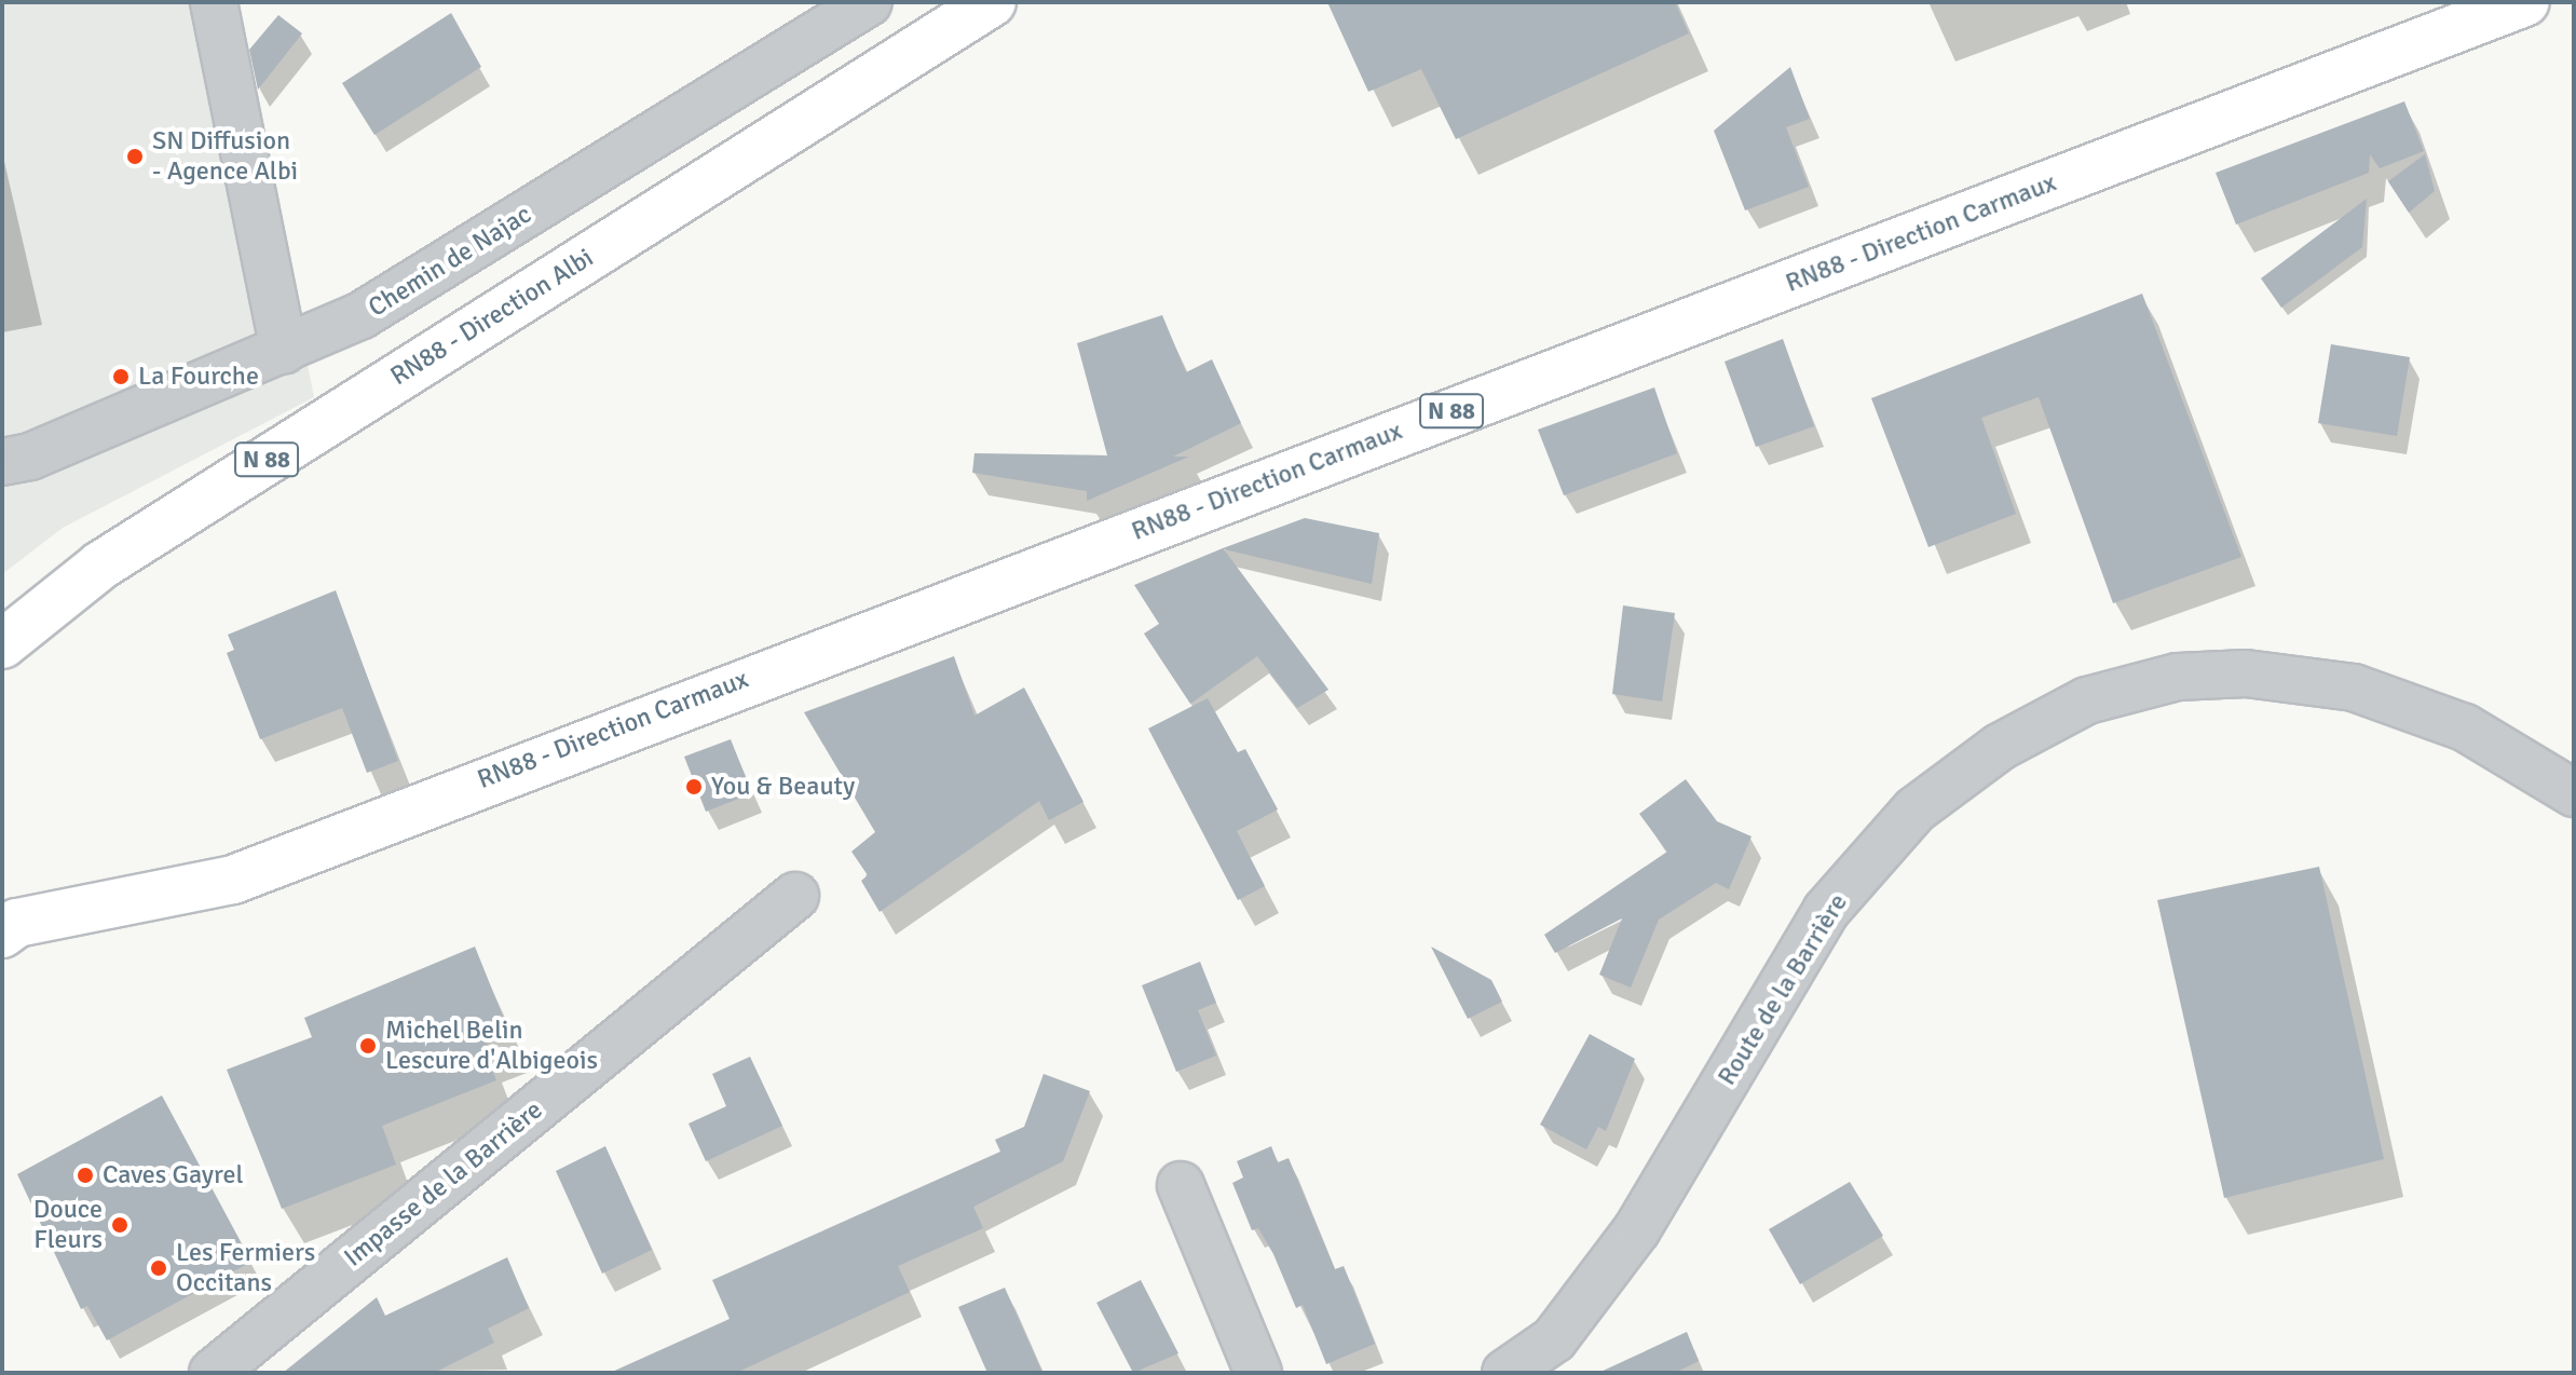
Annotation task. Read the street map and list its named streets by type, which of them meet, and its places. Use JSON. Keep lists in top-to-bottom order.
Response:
{
  "streets": {
    "main road": ["RN88 - Direction Carmaux", "RN88 - Direction Albi", "N 88"],
    "street": ["Chemin de Najac", "Route de la Barrière", "Impasse de la Barrière"]
  },
  "places": [
    "SN Diffusion - Agence Albi",
    "La Fourche",
    "You & Beauty",
    "Michel Belin Lescure d'Albigeois",
    "Caves Gayrel",
    "Douce Fleurs",
    "Les Fermiers Occitans"
  ]
}
